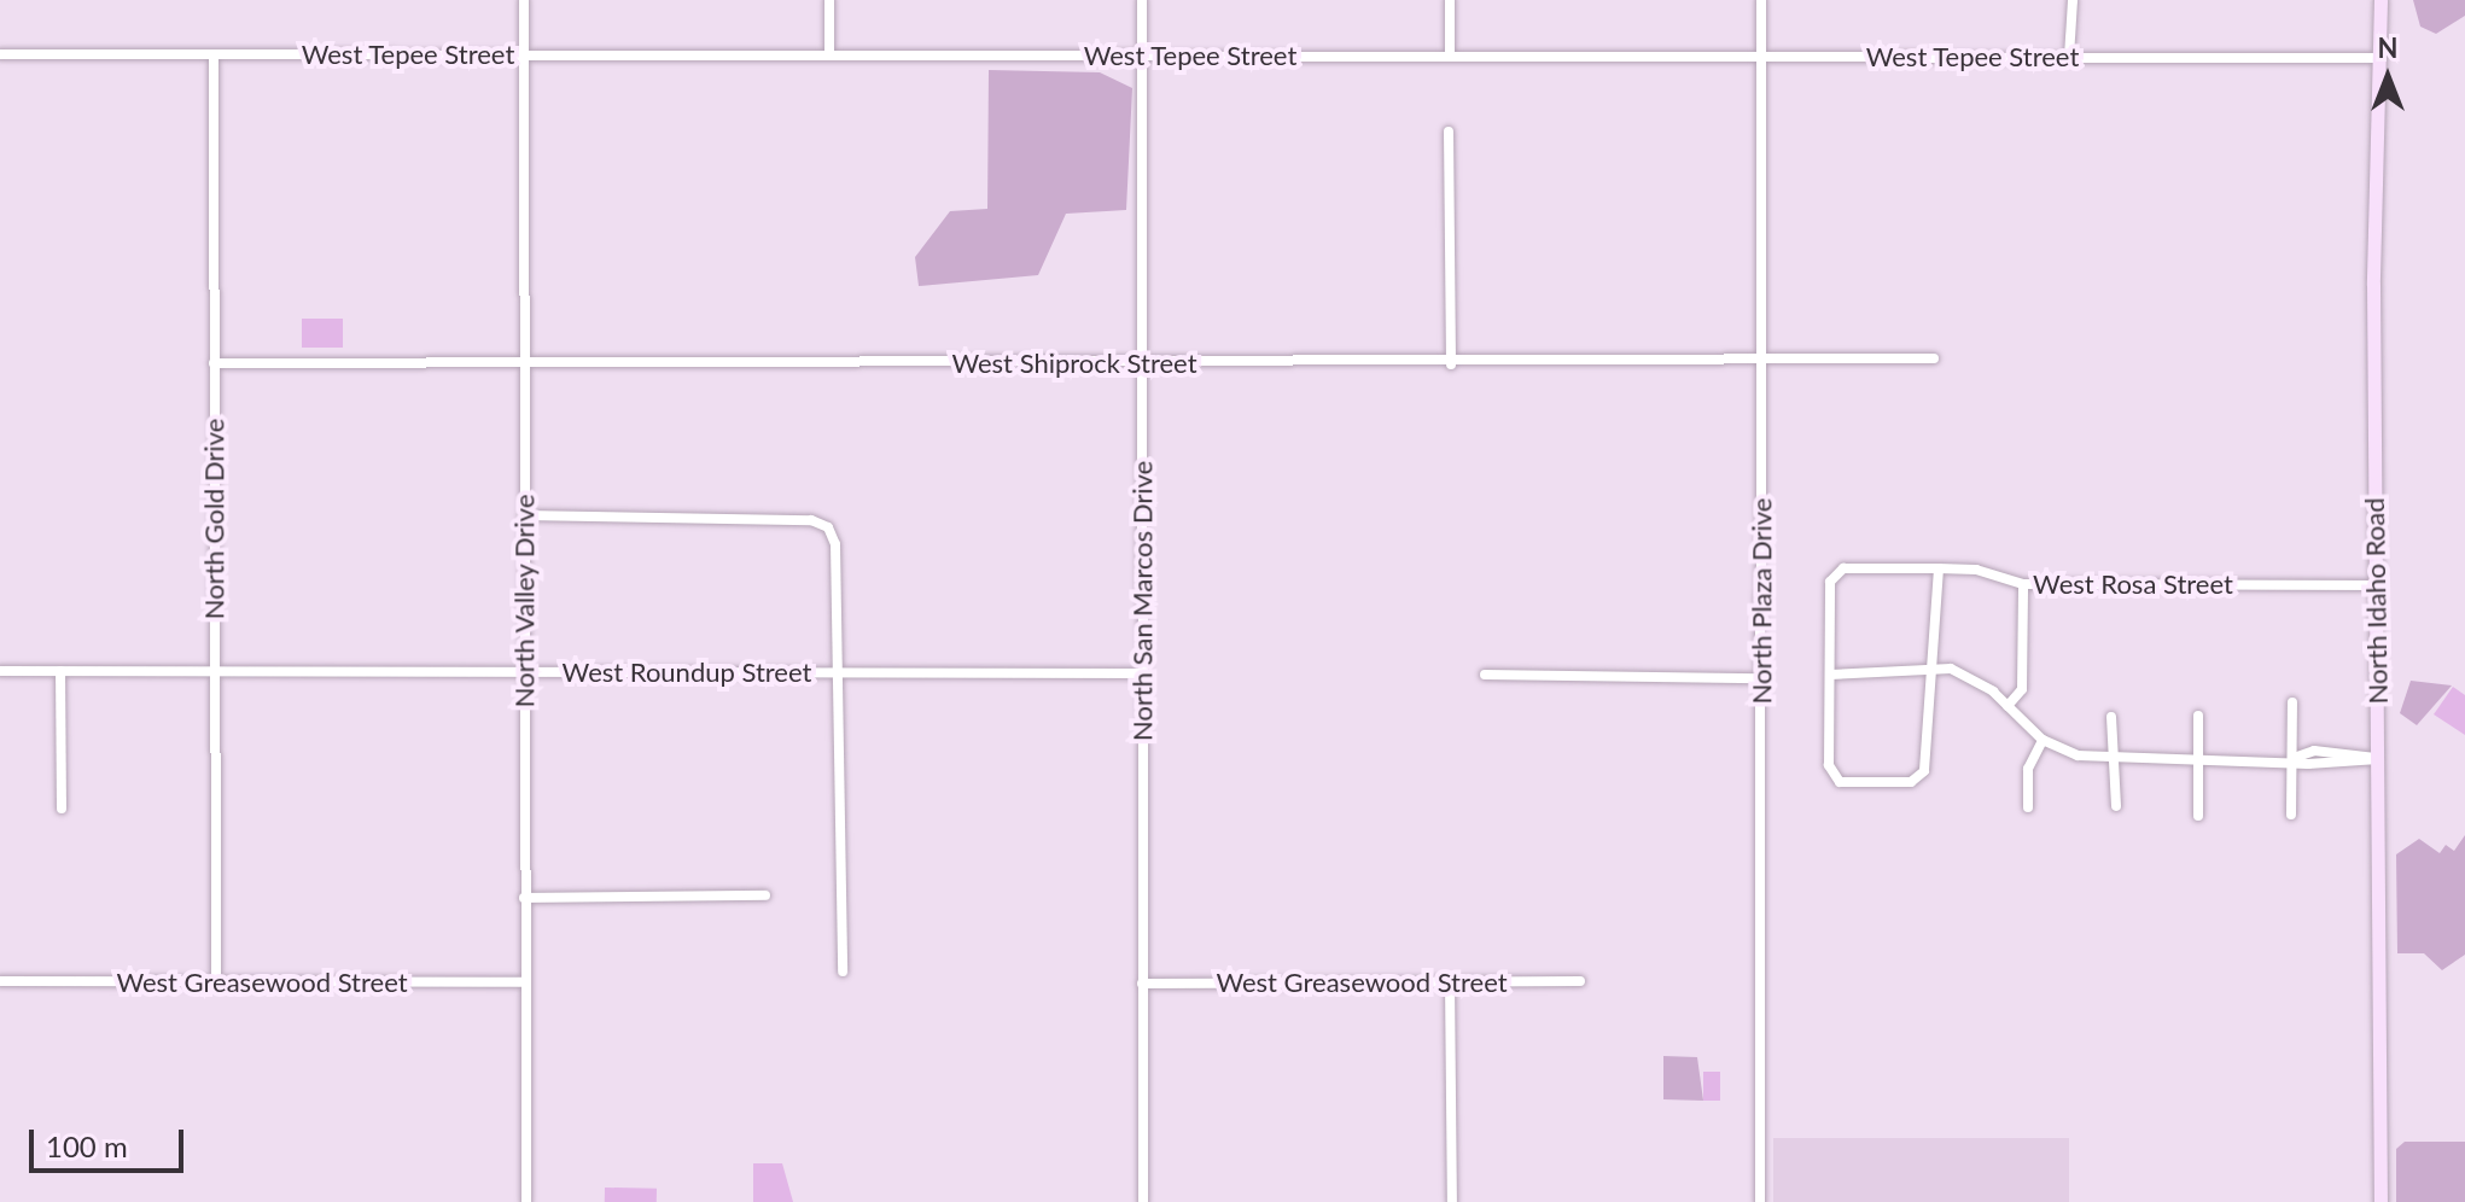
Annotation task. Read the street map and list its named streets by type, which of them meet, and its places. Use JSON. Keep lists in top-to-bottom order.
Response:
{
  "streets": {
    "street": [
      "West Tepee Street",
      "West Shiprock Street",
      "North Gold Drive",
      "West Rosa Street",
      "North Valley Drive",
      "North San Marcos Drive",
      "North Plaza Drive",
      "North Idaho Road",
      "West Roundup Street",
      "West Greasewood Street"
    ]
  },
  "crossings": [
    ["West Tepee Street", "North Gold Drive"],
    ["West Tepee Street", "North Valley Drive"],
    ["West Tepee Street", "North San Marcos Drive"],
    ["West Tepee Street", "North Plaza Drive"],
    ["West Tepee Street", "North Idaho Road"],
    ["West Shiprock Street", "North Gold Drive"],
    ["West Shiprock Street", "North Valley Drive"],
    ["West Shiprock Street", "North San Marcos Drive"],
    ["West Shiprock Street", "North Plaza Drive"],
    ["North Gold Drive", "West Roundup Street"],
    ["North Gold Drive", "West Greasewood Street"],
    ["West Rosa Street", "North Idaho Road"],
    ["North Valley Drive", "West Roundup Street"],
    ["North Valley Drive", "West Greasewood Street"],
    ["North San Marcos Drive", "West Roundup Street"],
    ["North San Marcos Drive", "West Greasewood Street"]
  ],
  "scale_bar": "100 m",
  "north": "top"
}
